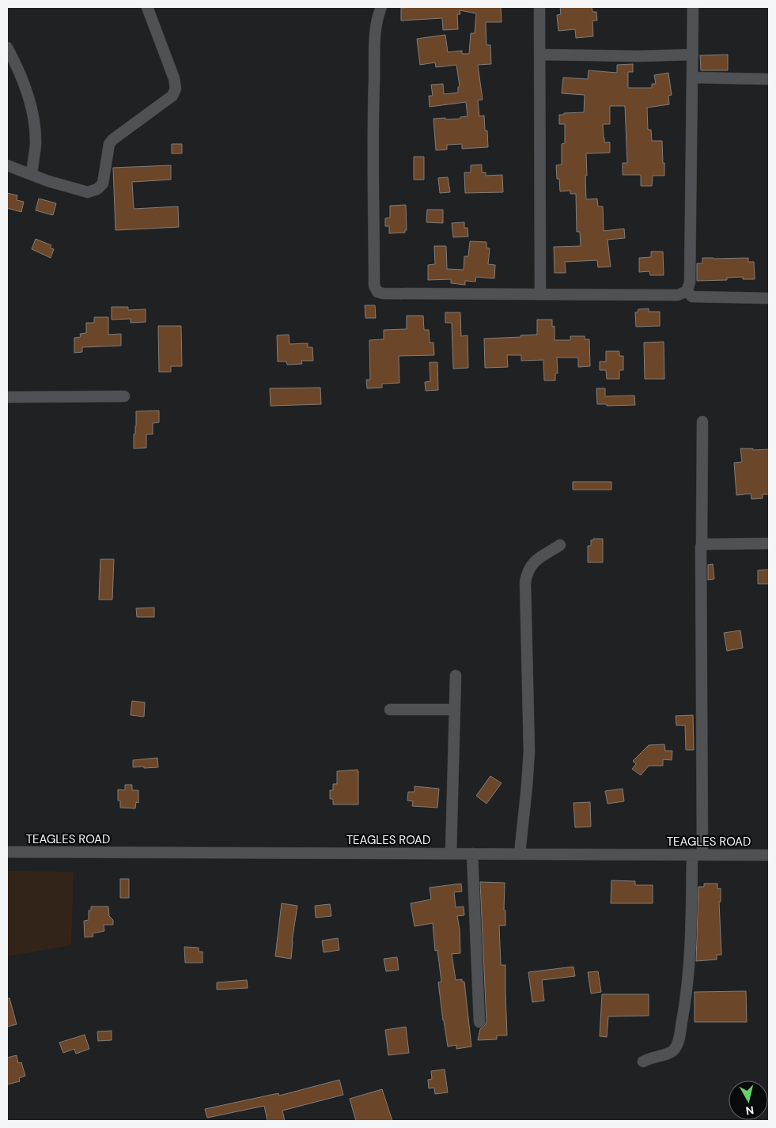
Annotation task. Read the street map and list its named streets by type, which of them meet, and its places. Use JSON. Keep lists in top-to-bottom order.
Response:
{
  "streets": {
    "street": ["TEAGLES ROAD"]
  },
  "north": "bottom"
}
